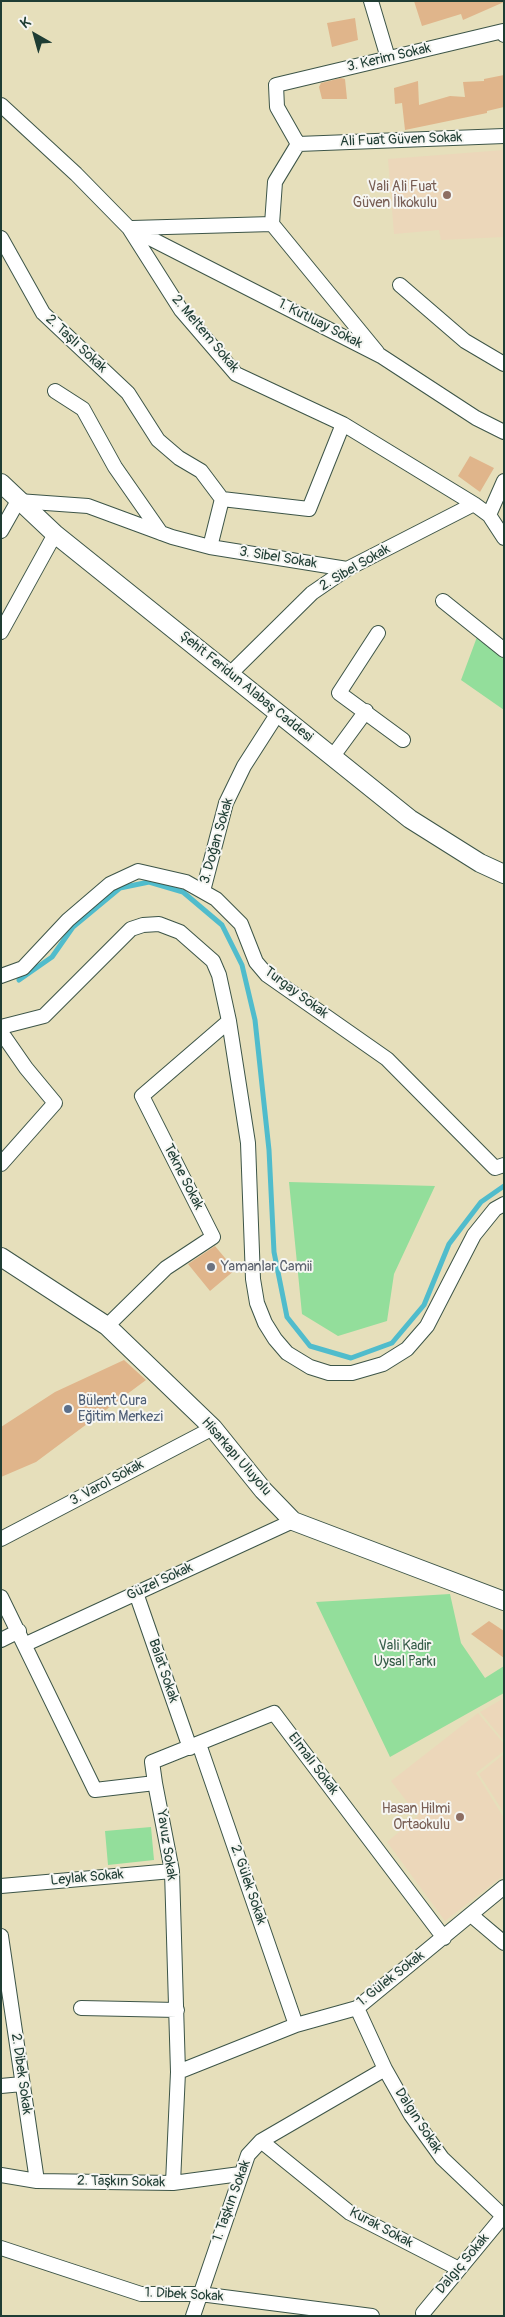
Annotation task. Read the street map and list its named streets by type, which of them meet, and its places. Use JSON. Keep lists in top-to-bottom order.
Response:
{
  "streets": {
    "street": [
      "3. Kerim Sokak",
      "Ali Fuat Güven Sokak",
      "1. Kutluay Sokak",
      "2. Meltem Sokak",
      "2. Taşlı Sokak",
      "3. Sibel Sokak",
      "2. Sibel Sokak",
      "Şehit Feridun Alabaş Caddesi",
      "3. Doğan Sokak",
      "Turgay Sokak",
      "Tekne Sokak",
      "Hisarkapı Uluyolu",
      "3. Varol Sokak",
      "Güzel Sokak",
      "Balat Sokak",
      "Elmalı Sokak",
      "Yavuz Sokak",
      "Leylak Sokak",
      "2. Gülek Sokak",
      "1. Gülek Sokak",
      "2. Dibek Sokak",
      "Dalgın Sokak",
      "2. Taşkın Sokak",
      "1. Taşkın Sokak",
      "Kurak Sokak",
      "Dalgıç Sokak",
      "1. Dibek Sokak"
    ]
  },
  "crossings": [
    ["3. Kerim Sokak", "Ali Fuat Güven Sokak"],
    ["1. Kutluay Sokak", "2. Meltem Sokak"],
    ["2. Meltem Sokak", "2. Sibel Sokak"],
    ["3. Sibel Sokak", "2. Sibel Sokak"],
    ["3. Sibel Sokak", "Şehit Feridun Alabaş Caddesi"],
    ["2. Sibel Sokak", "Şehit Feridun Alabaş Caddesi"],
    ["Şehit Feridun Alabaş Caddesi", "3. Doğan Sokak"],
    ["3. Doğan Sokak", "Turgay Sokak"],
    ["Tekne Sokak", "Hisarkapı Uluyolu"],
    ["Hisarkapı Uluyolu", "3. Varol Sokak"],
    ["Hisarkapı Uluyolu", "Güzel Sokak"],
    ["Güzel Sokak", "Balat Sokak"],
    ["Balat Sokak", "Elmalı Sokak"],
    ["Balat Sokak", "2. Gülek Sokak"],
    ["Elmalı Sokak", "Yavuz Sokak"],
    ["Elmalı Sokak", "2. Gülek Sokak"],
    ["Elmalı Sokak", "1. Gülek Sokak"],
    ["Yavuz Sokak", "Leylak Sokak"],
    ["Yavuz Sokak", "1. Gülek Sokak"],
    ["Yavuz Sokak", "2. Taşkın Sokak"],
    ["2. Gülek Sokak", "1. Gülek Sokak"],
    ["1. Gülek Sokak", "Dalgın Sokak"],
    ["2. Dibek Sokak", "2. Taşkın Sokak"],
    ["Dalgın Sokak", "1. Taşkın Sokak"],
    ["Dalgın Sokak", "Dalgıç Sokak"],
    ["2. Taşkın Sokak", "1. Taşkın Sokak"],
    ["1. Taşkın Sokak", "Kurak Sokak"],
    ["1. Taşkın Sokak", "1. Dibek Sokak"],
    ["Kurak Sokak", "Dalgıç Sokak"]
  ],
  "parks": ["Vali Kadir Uysal Parkı"],
  "places": [
    "Vali Ali Fuat Güven İlkokulu",
    "Yamanlar Camii",
    "Bülent Cura Eğitim Merkezi",
    "Hasan Hilmi Ortaokulu"
  ],
  "north": "top left"
}
